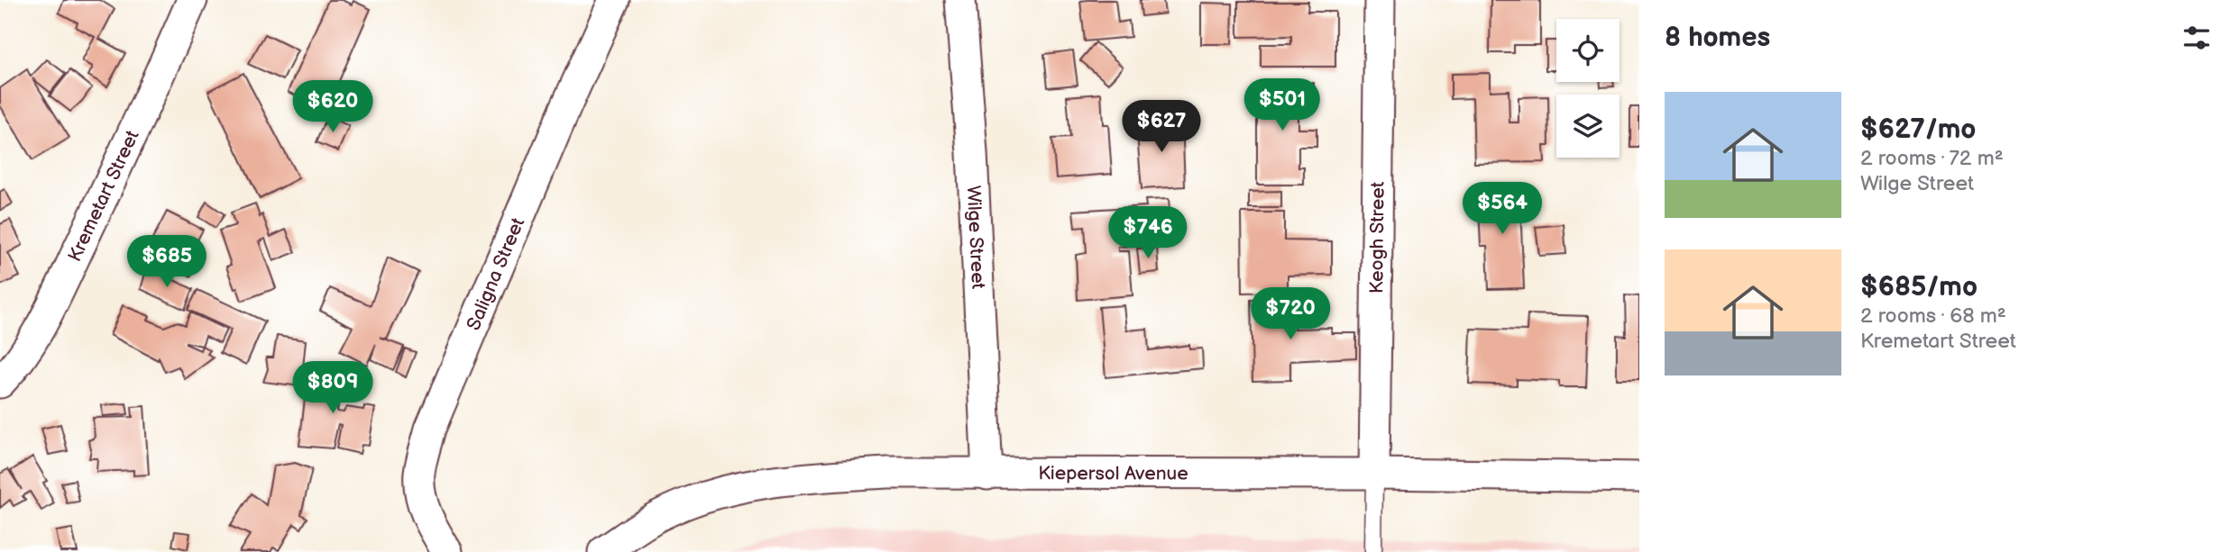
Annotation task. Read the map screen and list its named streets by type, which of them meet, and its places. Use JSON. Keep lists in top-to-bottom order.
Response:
{
  "streets": {
    "street": [
      "Kremetart Street",
      "Wilge Street",
      "Keogh Street",
      "Saligna Street",
      "Kiepersol Avenue"
    ]
  },
  "crossings": [
    ["Wilge Street", "Kiepersol Avenue"],
    ["Keogh Street", "Kiepersol Avenue"]
  ],
  "page": {
    "heading": "8 homes",
    "list": [
      {
        "name": "$627/mo",
        "note": "2 rooms · 72 m² · Wilge Street"
      },
      {
        "name": "$685/mo",
        "note": "2 rooms · 68 m² · Kremetart Street"
      }
    ],
    "price": [
      "$501",
      "$620",
      "$627",
      "$564",
      "$746",
      "$685",
      "$720",
      "$809"
    ]
  }
}
